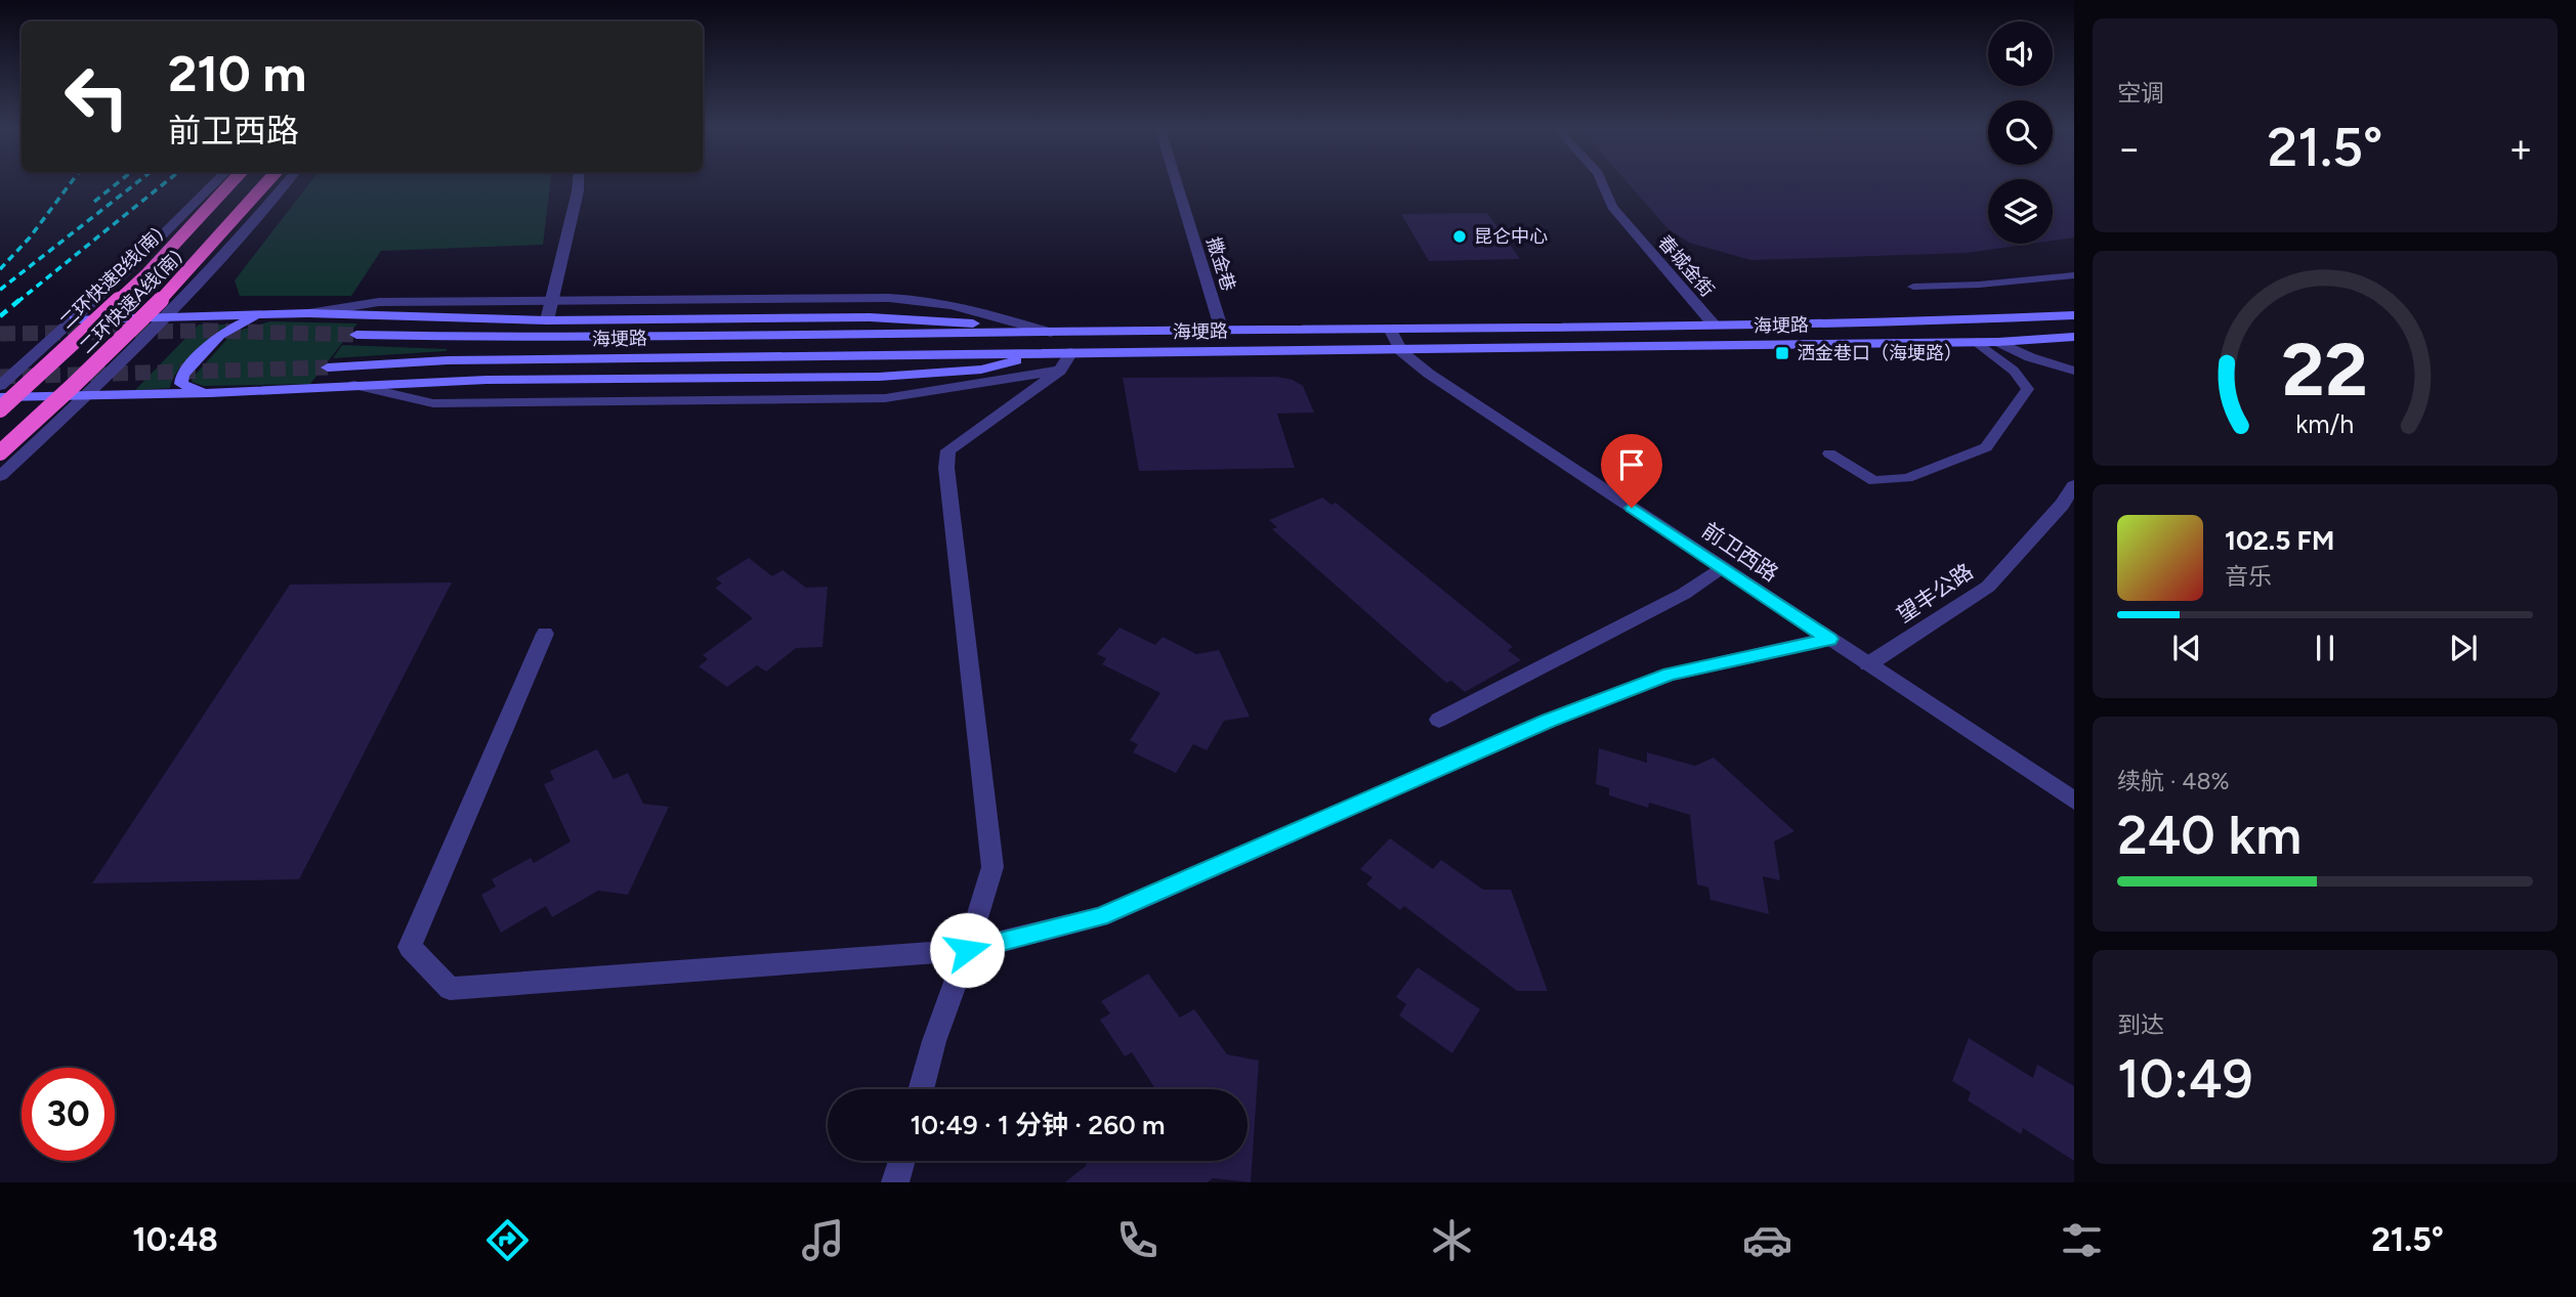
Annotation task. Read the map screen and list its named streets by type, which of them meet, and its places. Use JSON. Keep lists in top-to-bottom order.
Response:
{
  "streets": {
    "highway": ["二环快速B线(南)", "二环快速A线(南)"],
    "main road": ["海埂路"],
    "street": [
      "撒金巷",
      "春城金街",
      "前卫西路",
      "望丰公路"
    ]
  },
  "crossings": [
    ["撒金巷", "海埂路"],
    ["春城金街", "海埂路"],
    ["海埂路", "前卫西路"],
    ["前卫西路", "望丰公路"]
  ],
  "places": {
    "other": ["昆仑中心"],
    "transit": ["洒金巷口（海埂路）"]
  },
  "page": {
    "tile": [
      "空调",
      ["续航 · 48%", "240 km"],
      ["到达", "10:49"]
    ],
    "turn": ["210 m", "前卫西路"],
    "heat": ["−", "21.5°", "+"],
    "song": ["102.5 FM", "音乐"],
    "limit": "30",
    "trip": "10:49 · 1 分钟 · 260 m",
    "tabs": ["10:48", "21.5°"],
    "gauge": ["22", "km/h"]
  }
}
